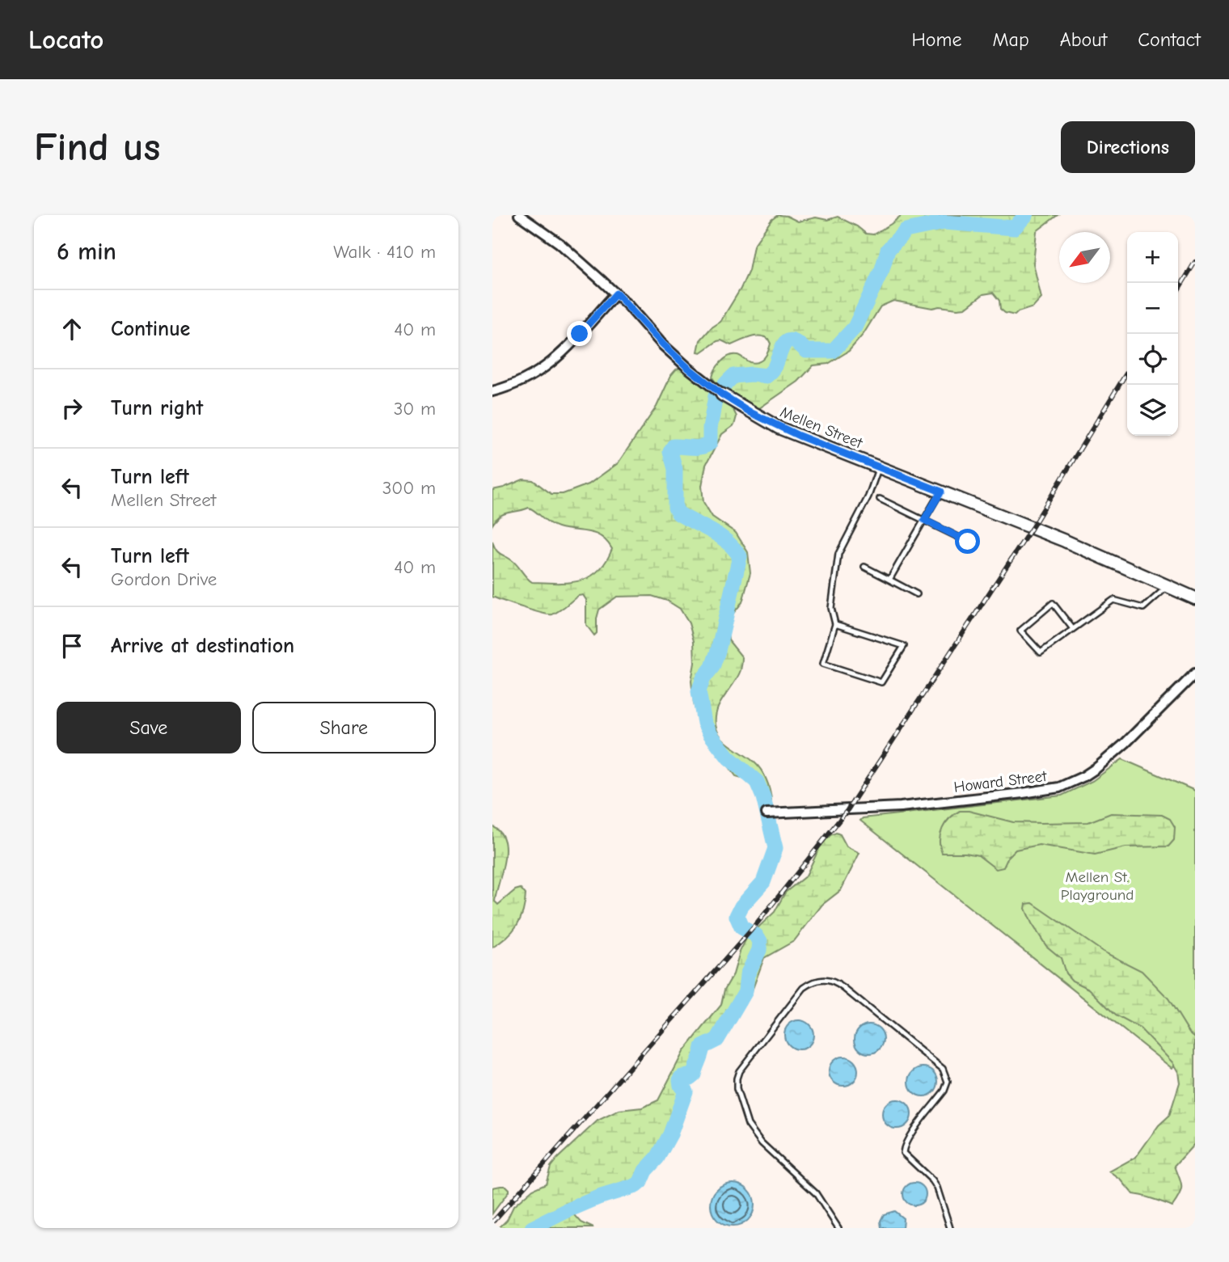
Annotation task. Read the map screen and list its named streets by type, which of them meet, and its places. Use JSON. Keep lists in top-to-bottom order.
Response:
{
  "streets": {
    "street": ["Mellen Street", "Howard Street"]
  },
  "parks": ["Mellen St. Playground"],
  "north": "bottom left",
  "page": {
    "header": "Locato",
    "nav": [
      "Home",
      "Map",
      "About",
      "Contact"
    ],
    "buttons": [
      "Directions",
      ["Save", "Share"]
    ],
    "title": "Find us",
    "heading": ["6 min", "Walk · 410 m"],
    "map_buttons": ["+", "−"],
    "list": [
      ["Continue", "40 m"],
      ["Turn right", "30 m"],
      ["Turn left", "Mellen Street", "300 m"],
      ["Turn left", "Gordon Drive", "40 m"],
      "Arrive at destination"
    ]
  }
}
